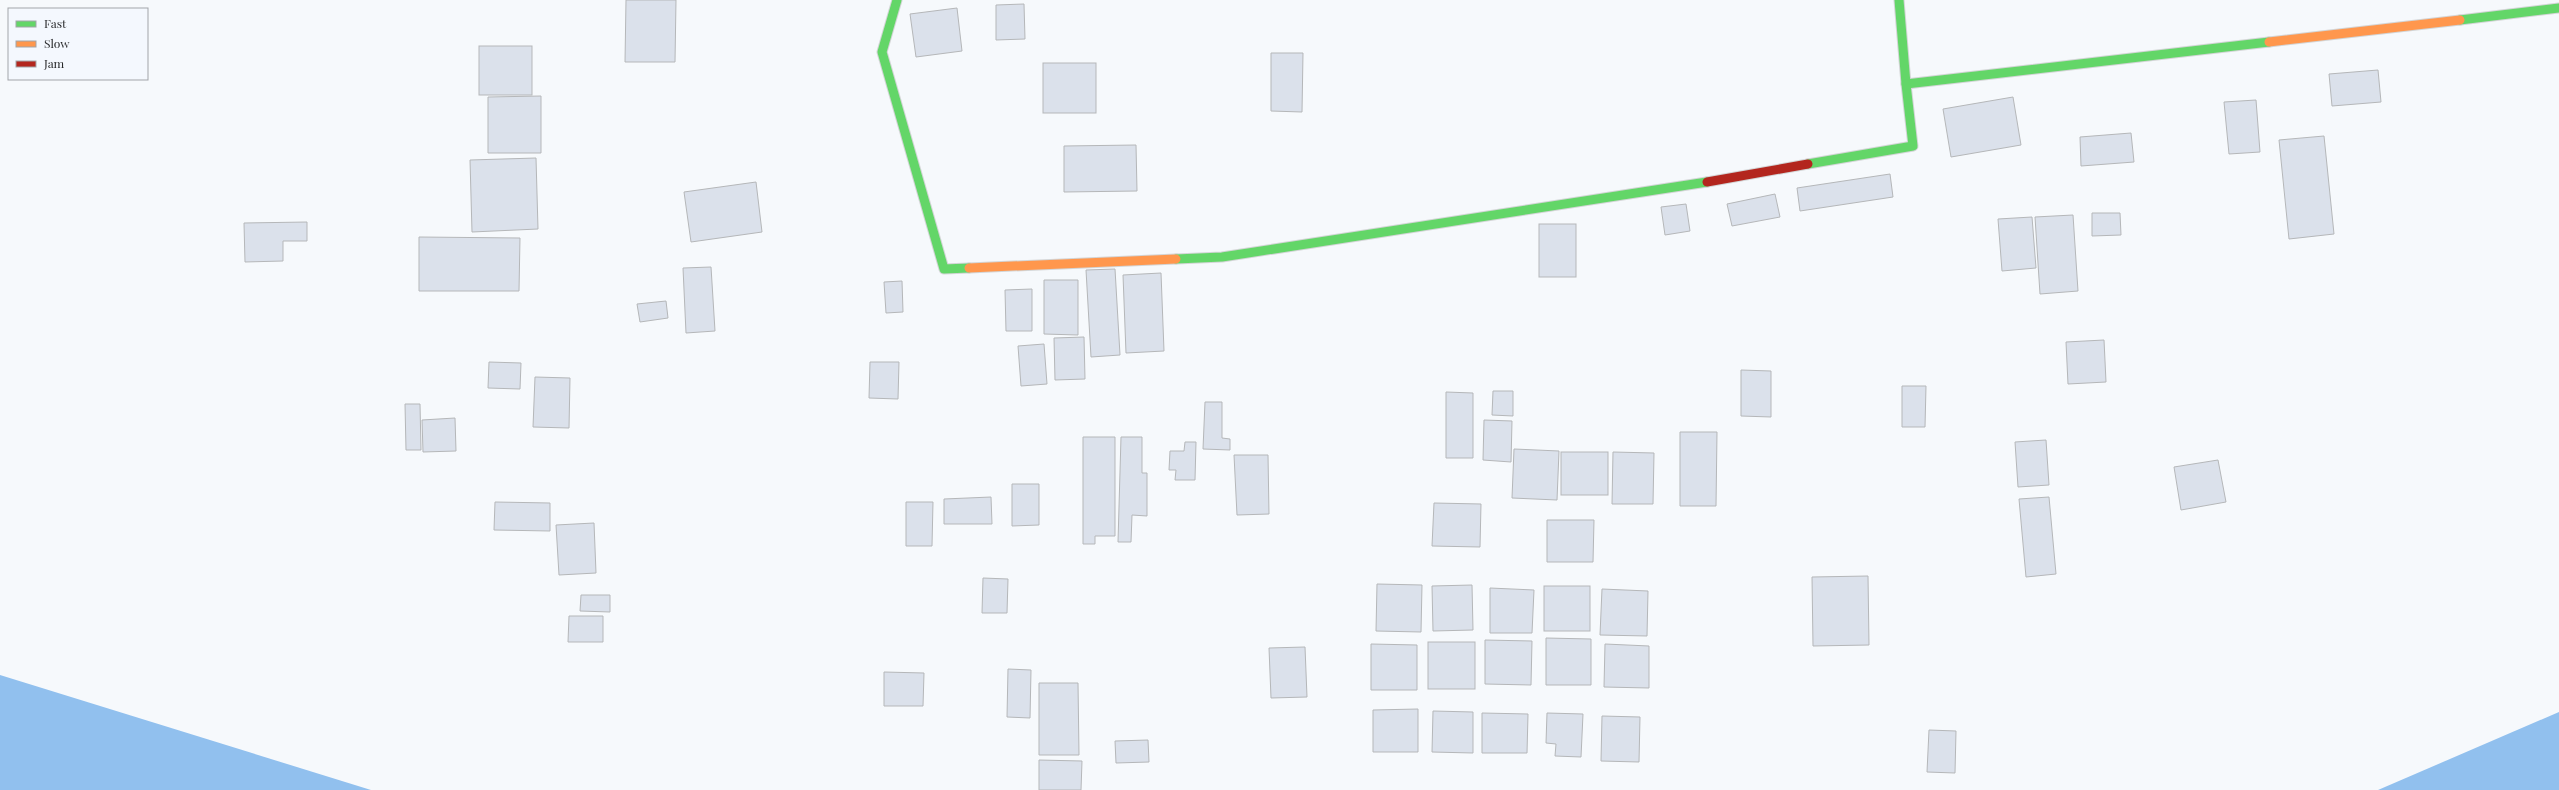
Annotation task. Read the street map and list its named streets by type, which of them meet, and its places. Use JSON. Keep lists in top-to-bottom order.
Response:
{
  "legend": ["Fast", "Slow", "Jam"]
}
